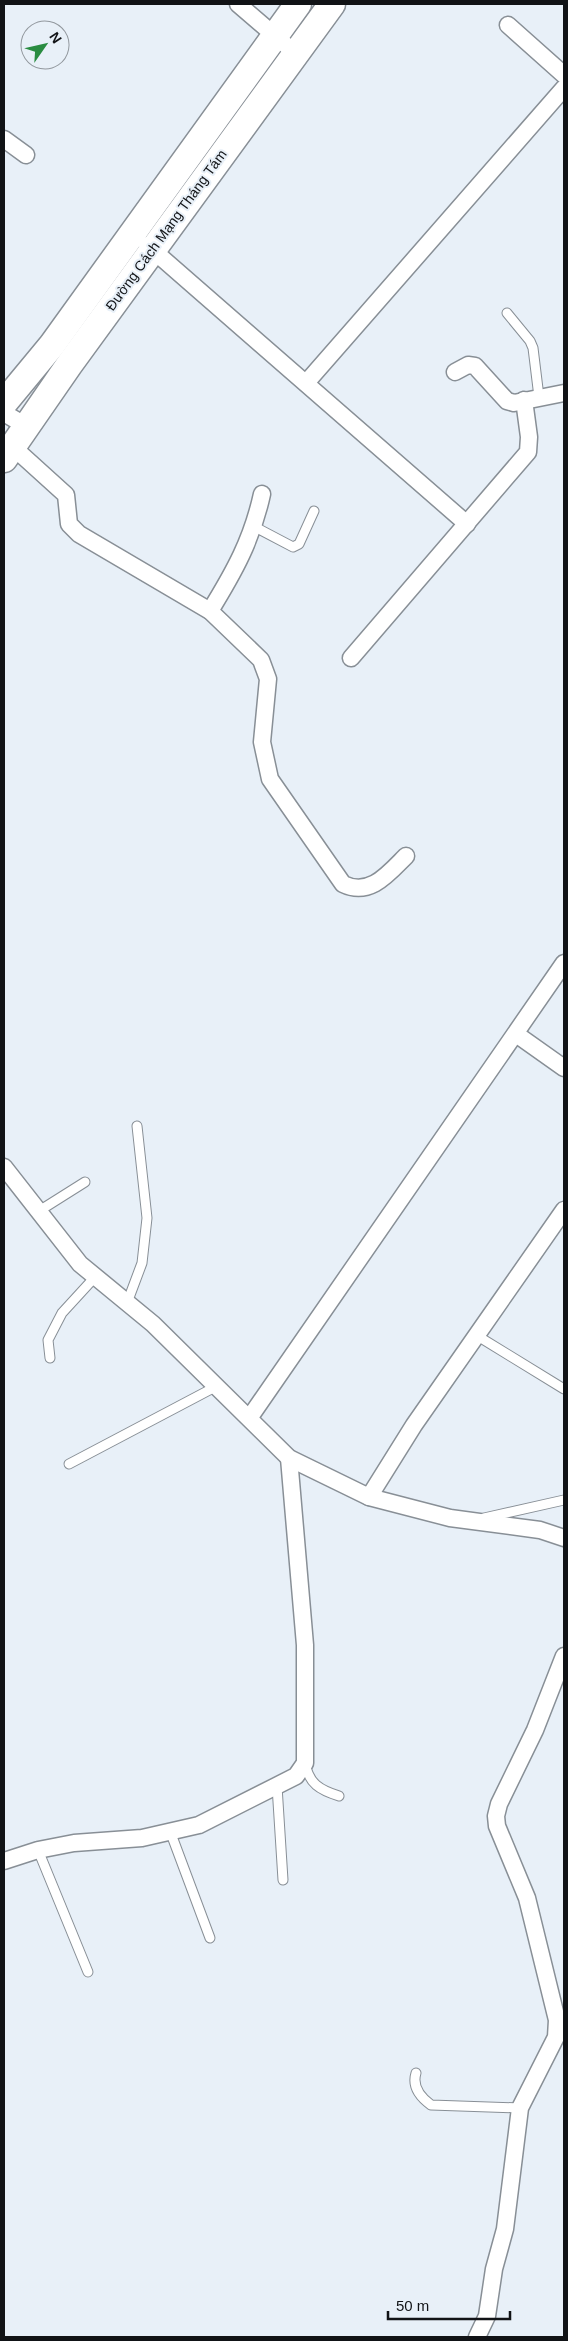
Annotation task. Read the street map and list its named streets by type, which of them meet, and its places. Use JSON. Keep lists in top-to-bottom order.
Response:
{
  "streets": {
    "main road": ["Đường Cách Mạng Tháng Tám"]
  },
  "scale_bar": "50 m",
  "north": "top right"
}
